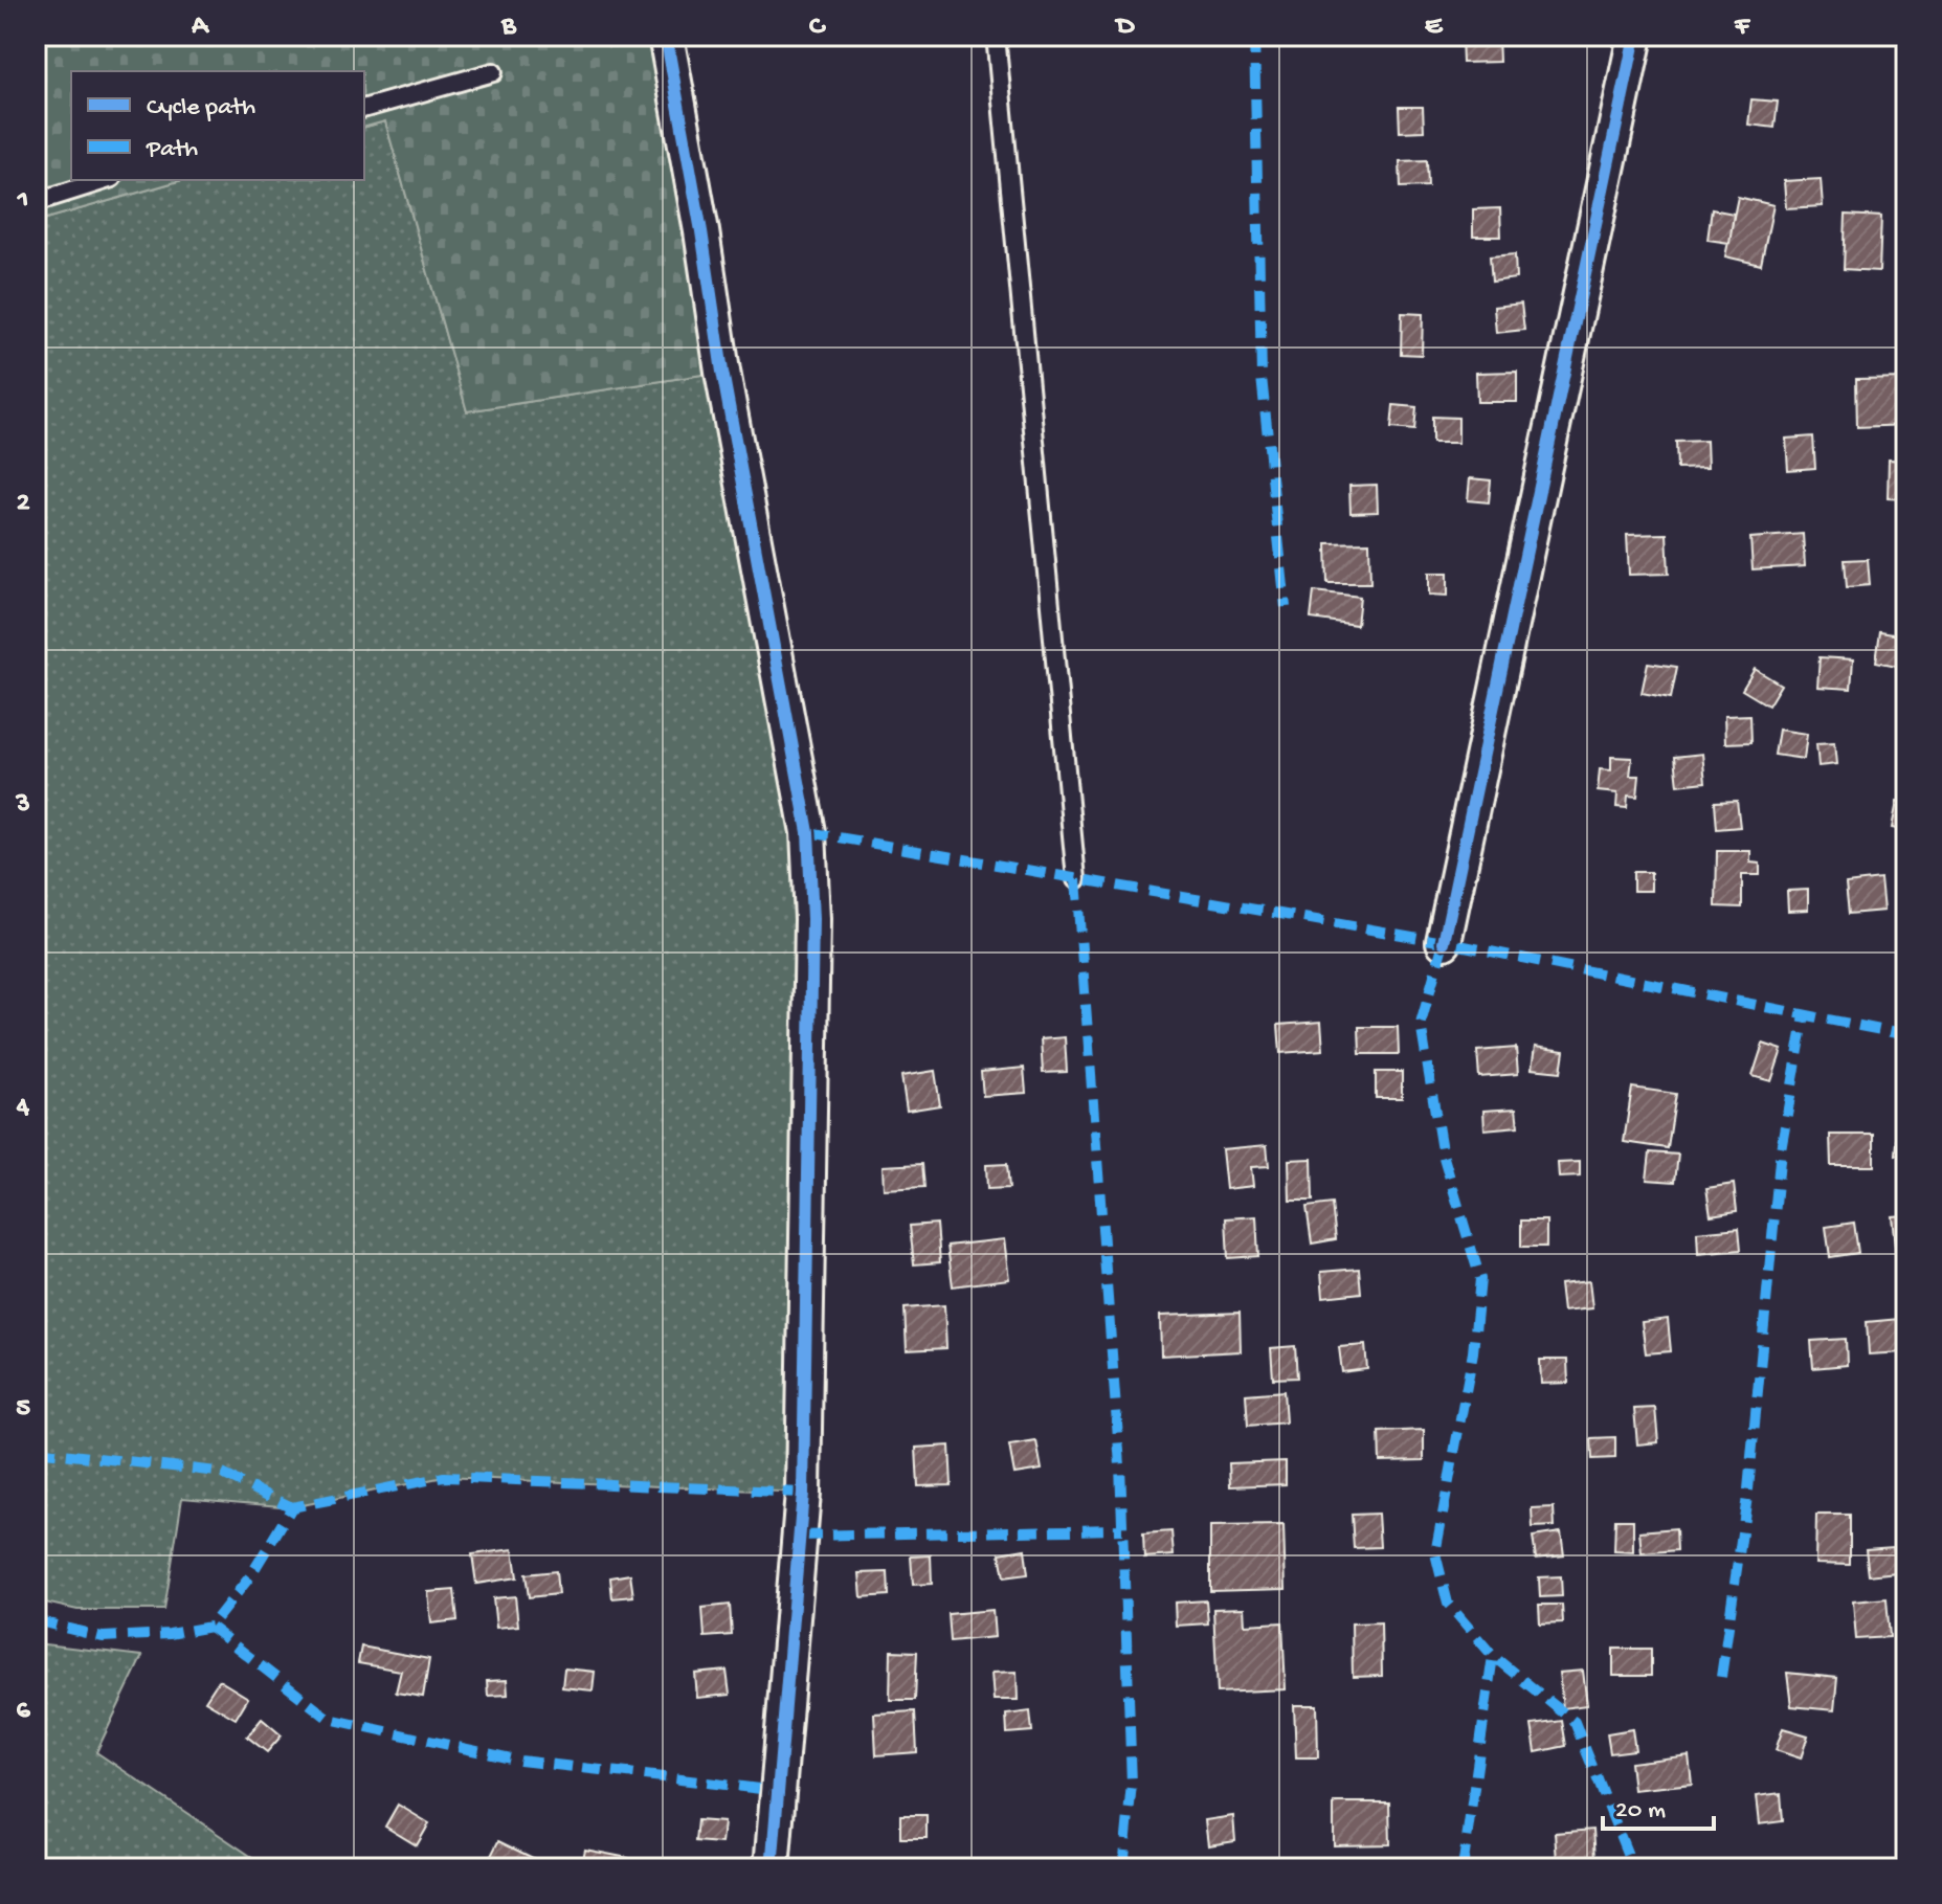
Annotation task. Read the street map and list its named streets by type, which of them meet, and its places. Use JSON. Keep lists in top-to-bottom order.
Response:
{
  "legend": ["Cycle path", "Path"],
  "scale_bar": "20 m",
  "grid": {
    "columns": [
      "A",
      "B",
      "C",
      "D",
      "E",
      "F"
    ],
    "rows": [
      "1",
      "2",
      "3",
      "4",
      "5",
      "6"
    ]
  }
}
